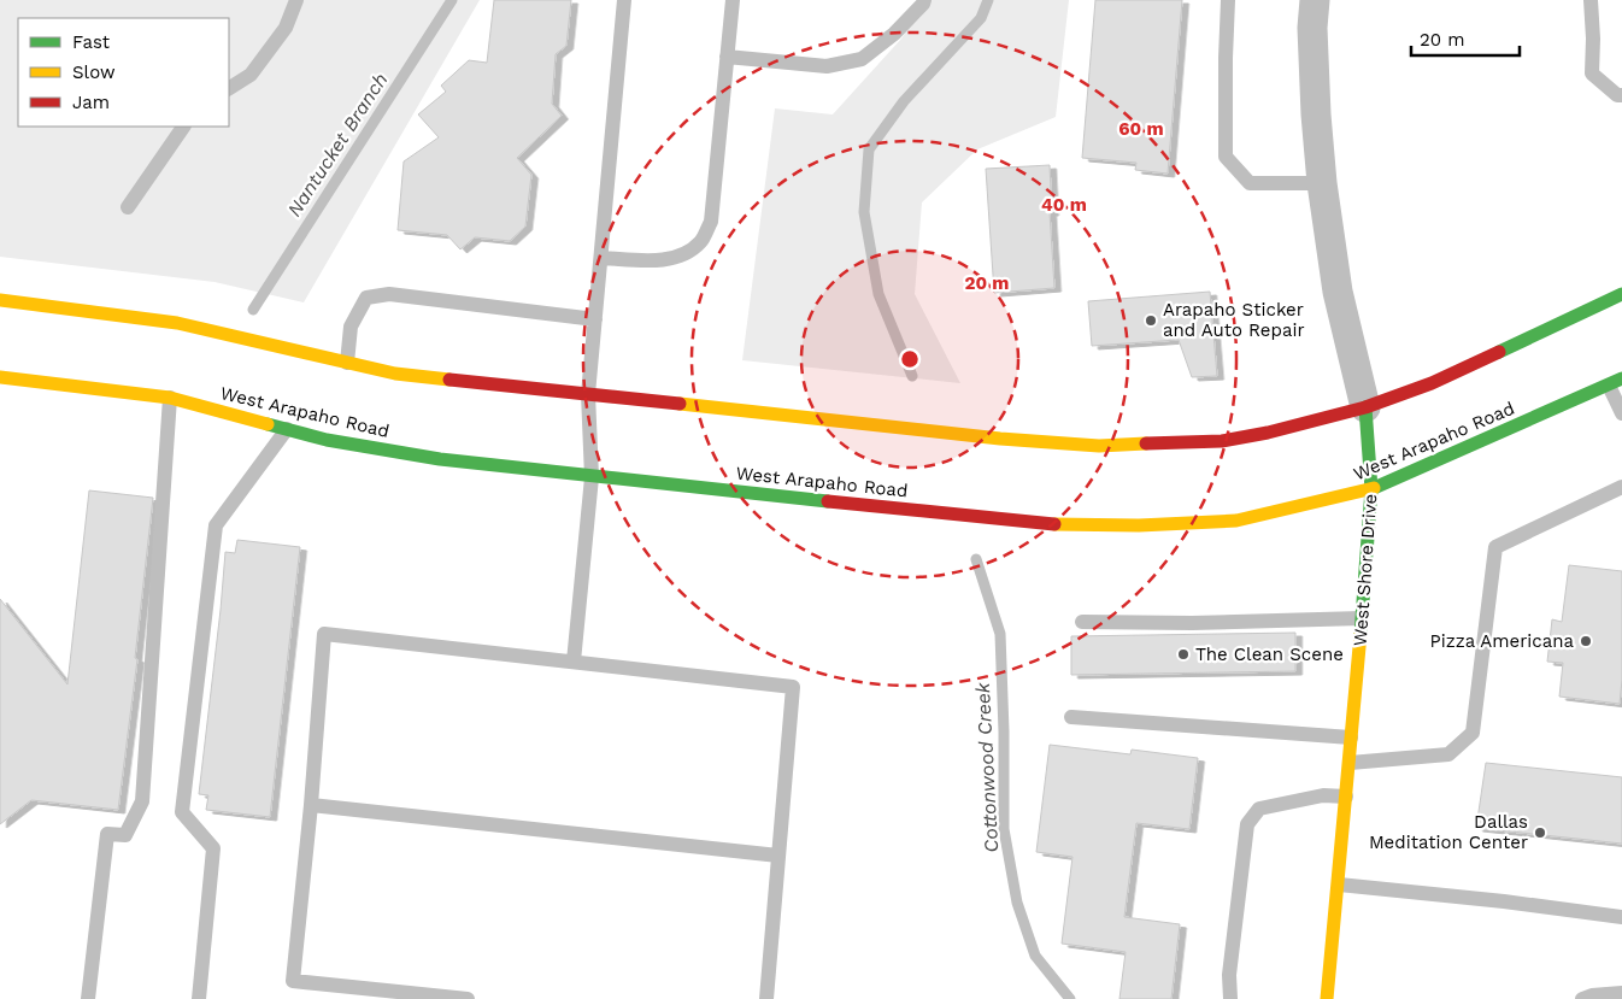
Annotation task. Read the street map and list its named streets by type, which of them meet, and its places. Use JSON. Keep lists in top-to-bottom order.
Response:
{
  "streets": {
    "main road": ["West Arapaho Road", "West Shore Drive"]
  },
  "crossings": [
    ["West Arapaho Road", "West Shore Drive"]
  ],
  "water": ["Nantucket Branch", "Cottonwood Creek"],
  "places": [
    "Arapaho Sticker and Auto Repair",
    "Pizza Americana",
    "The Clean Scene",
    "Dallas Meditation Center"
  ],
  "legend": ["Fast", "Slow", "Jam"],
  "scale_bar": "20 m",
  "rings": ["60 m", "40 m", "20 m"]
}
